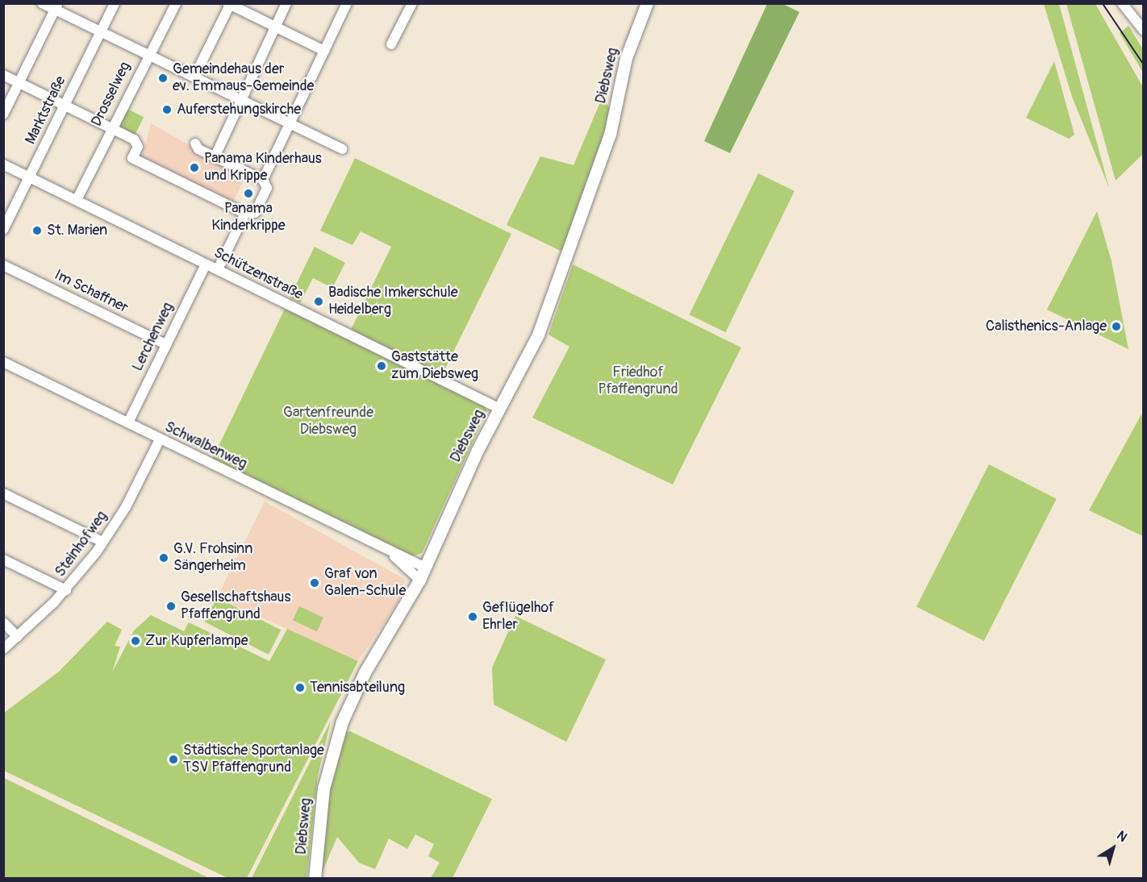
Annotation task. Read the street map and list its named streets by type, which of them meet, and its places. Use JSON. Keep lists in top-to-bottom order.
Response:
{
  "streets": {
    "main road": ["Diebsweg"],
    "street": [
      "Drosselweg",
      "Marktstraße",
      "Schützenstraße",
      "Im Schaffner",
      "Lerchenweg",
      "Schwalbenweg",
      "Steinhofweg"
    ]
  },
  "crossings": [
    ["Diebsweg", "Schützenstraße"],
    ["Diebsweg", "Schwalbenweg"],
    ["Drosselweg", "Schützenstraße"],
    ["Marktstraße", "Schützenstraße"],
    ["Schützenstraße", "Lerchenweg"],
    ["Im Schaffner", "Lerchenweg"],
    ["Lerchenweg", "Schwalbenweg"],
    ["Schwalbenweg", "Steinhofweg"]
  ],
  "parks": ["Friedhof Pfaffengrund", "Gartenfreunde Diebsweg"],
  "places": [
    "Gemeindehaus der ev. Emmaus-Gemeinde",
    "Auferstehungskirche",
    "Panama Kinderhaus und Krippe",
    "Panama Kinderkrippe",
    "St. Marien",
    "Badische Imkerschule Heidelberg",
    "Calisthenics-Anlage",
    "Gaststätte zum Diebsweg",
    "G.V. Frohsinn Sängerheim",
    "Graf von Galen-Schule",
    "Gesellschaftshaus Pfaffengrund",
    "Geflügelhof Ehrler",
    "Zur Kupferlampe",
    "Tennisabteilung",
    "Städtische Sportanlage TSV Pfaffengrund"
  ],
  "north": "top right"
}
